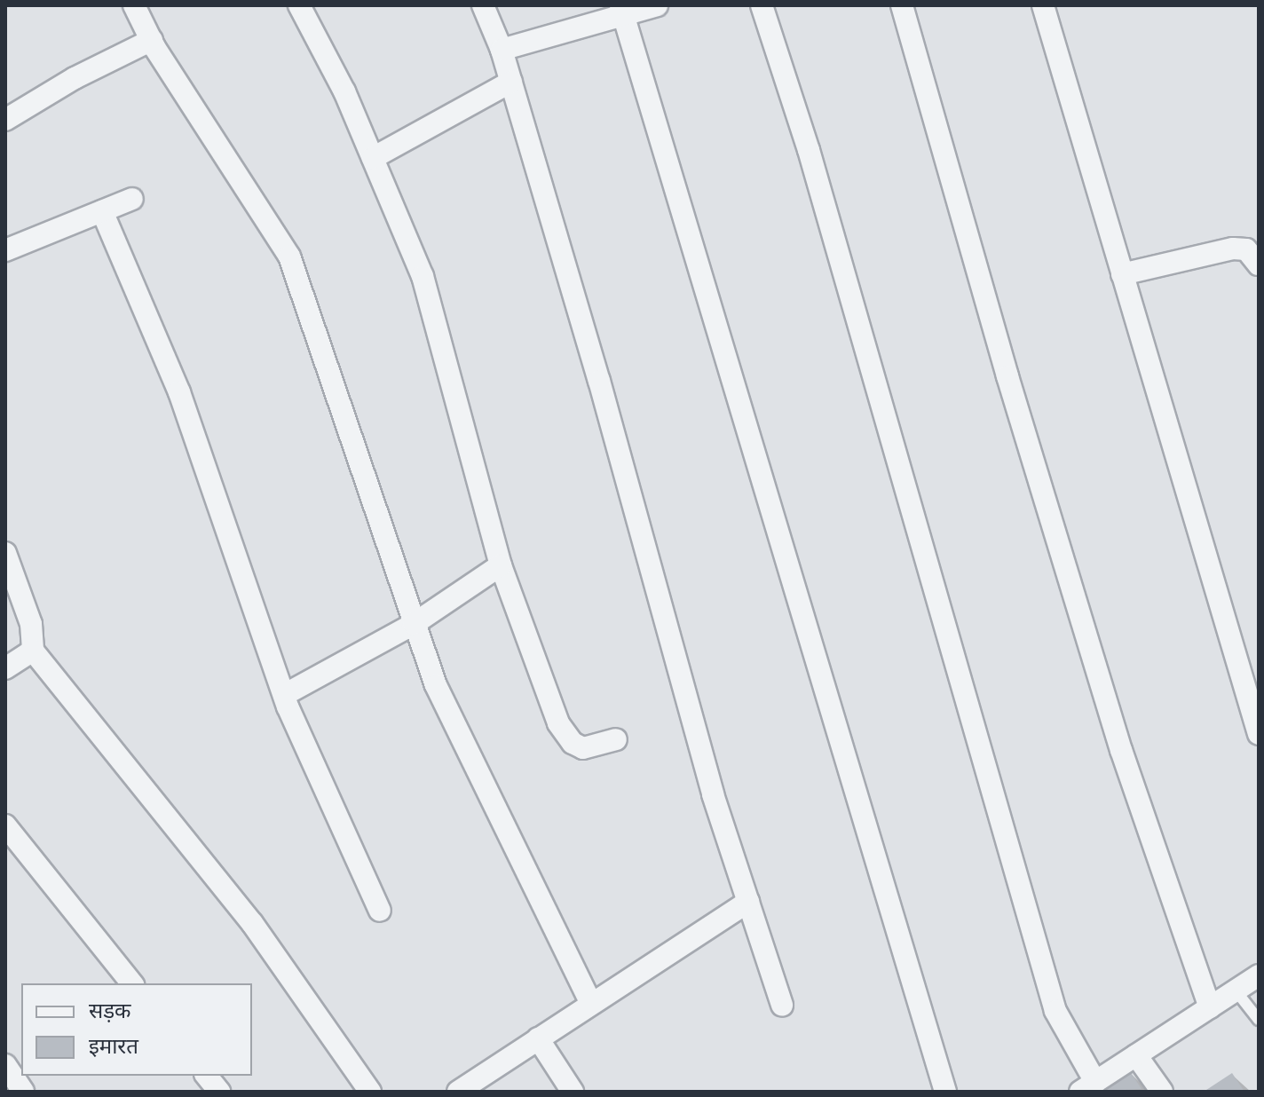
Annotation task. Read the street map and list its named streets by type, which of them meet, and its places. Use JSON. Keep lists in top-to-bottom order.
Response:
{
  "legend": ["सड़क", "इमारत"]
}
